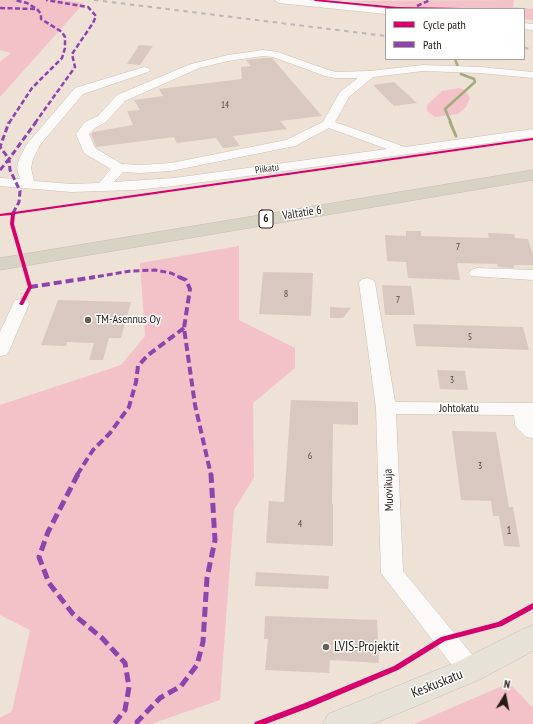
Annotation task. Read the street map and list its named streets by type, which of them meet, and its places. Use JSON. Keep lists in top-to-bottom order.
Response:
{
  "streets": {
    "highway": ["Valtatie 6", "6"],
    "main road": ["Keskuskatu"],
    "street": ["Piikatu", "Johtokatu", "Muovikuja"]
  },
  "crossings": [
    ["Johtokatu", "Muovikuja"],
    ["Muovikuja", "Keskuskatu"]
  ],
  "places": ["TM-Asennus Oy", "LVIS-Projektit"],
  "house_numbers": [
    "14",
    "7",
    "8",
    "7",
    "5",
    "3",
    "6",
    "3",
    "4",
    "1"
  ],
  "legend": ["Cycle path", "Path"],
  "north": "top"
}
